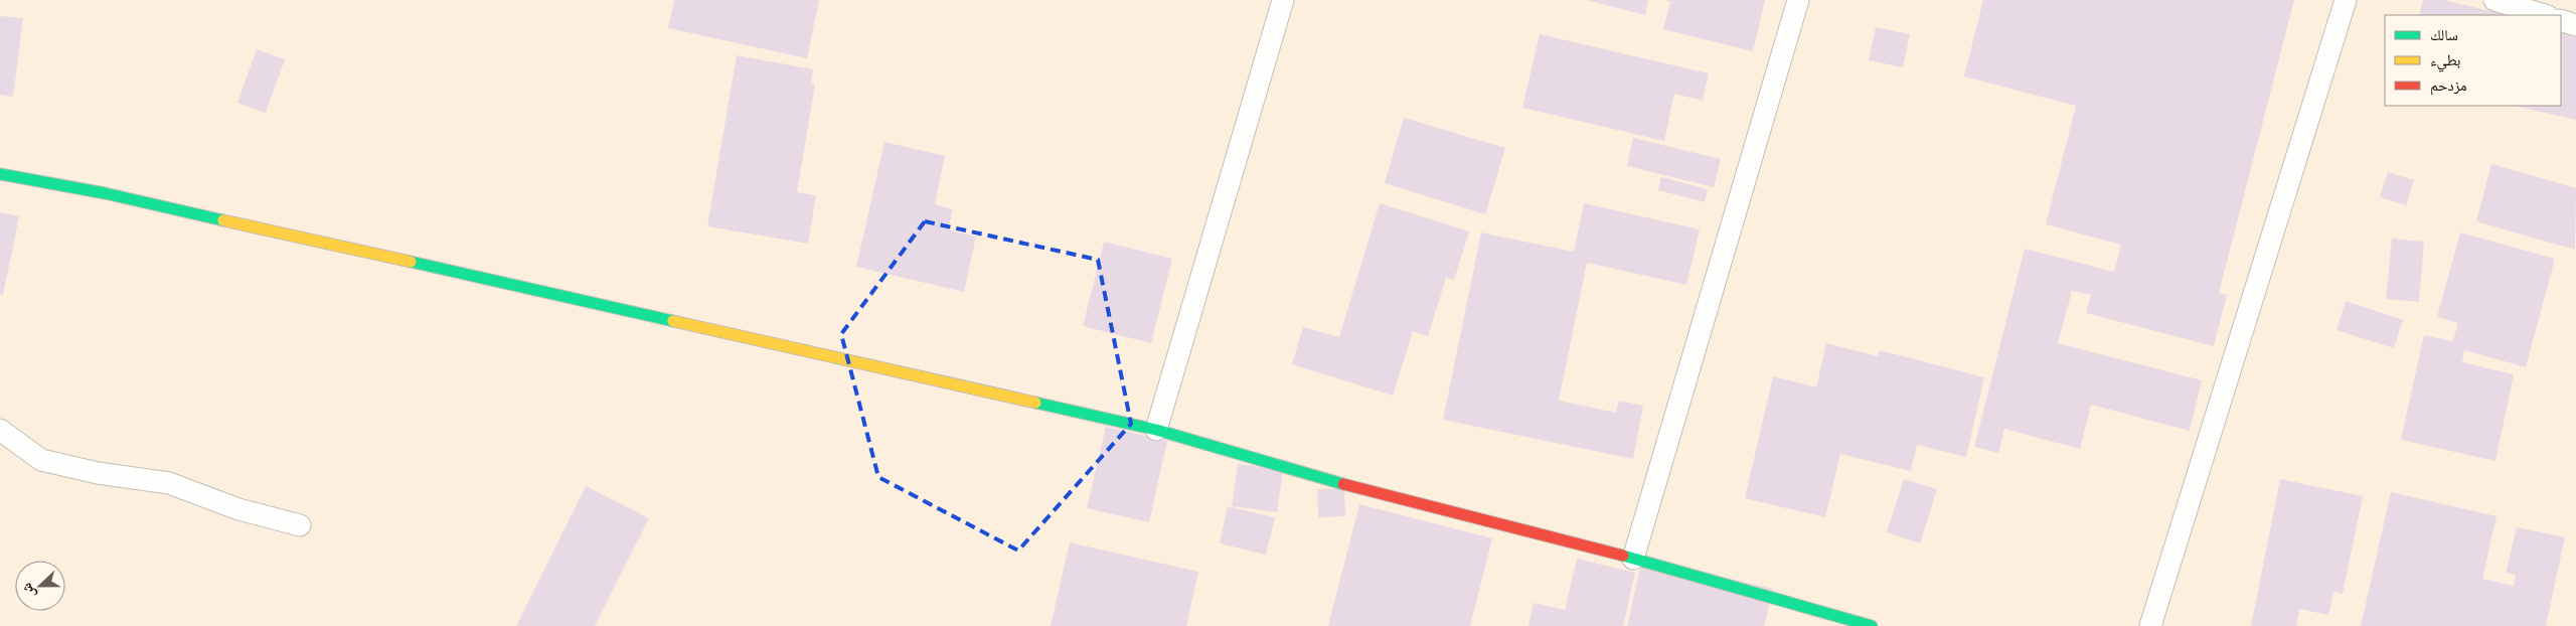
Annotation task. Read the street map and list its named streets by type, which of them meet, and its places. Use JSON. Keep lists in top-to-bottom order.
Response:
{
  "legend": ["سالك", "بطيء", "مزدحم"],
  "north": "left"
}
